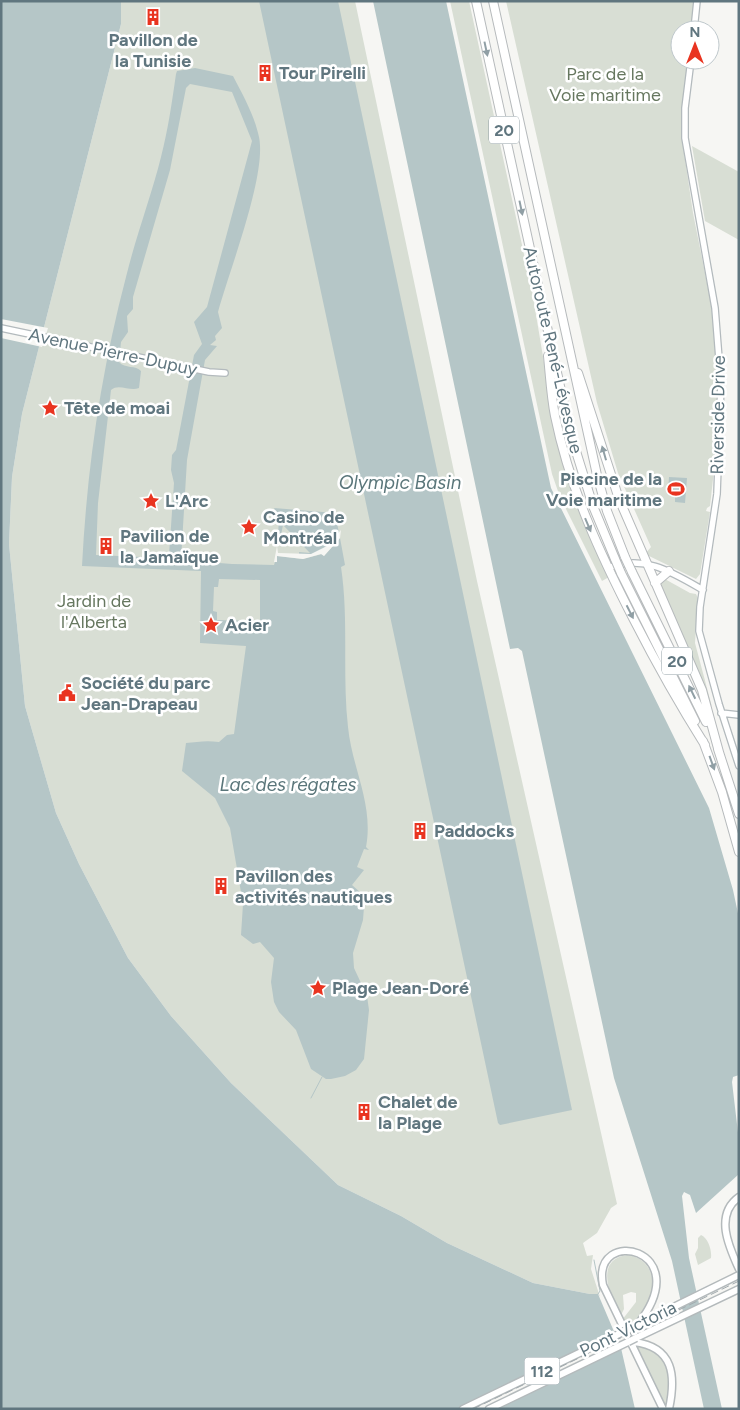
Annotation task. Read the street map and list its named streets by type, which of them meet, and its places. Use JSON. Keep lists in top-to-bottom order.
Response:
{
  "streets": {
    "highway": ["20", "Autoroute René-Lévesque"],
    "main road": ["Pont Victoria", "112"],
    "street": ["Avenue Pierre-Dupuy", "Riverside Drive"]
  },
  "water": ["Olympic Basin", "Lac des régates"],
  "parks": ["Parc de la Voie maritime", "Jardin de l'Alberta"],
  "places": {
    "building": [
      "Pavillon de la Tunisie",
      "Tour Pirelli",
      "Pavilion de la Jamaïque",
      "Paddocks",
      "Pavillon des activités nautiques",
      "Chalet de la Plage"
    ],
    "place": [
      "Tête de moai",
      "L'Arc",
      "Casino de Montréal",
      "Acier",
      "Plage Jean-Doré"
    ],
    "sports": ["Piscine de la Voie maritime"],
    "public building": ["Société du parc Jean-Drapeau"]
  },
  "north": "top"
}
